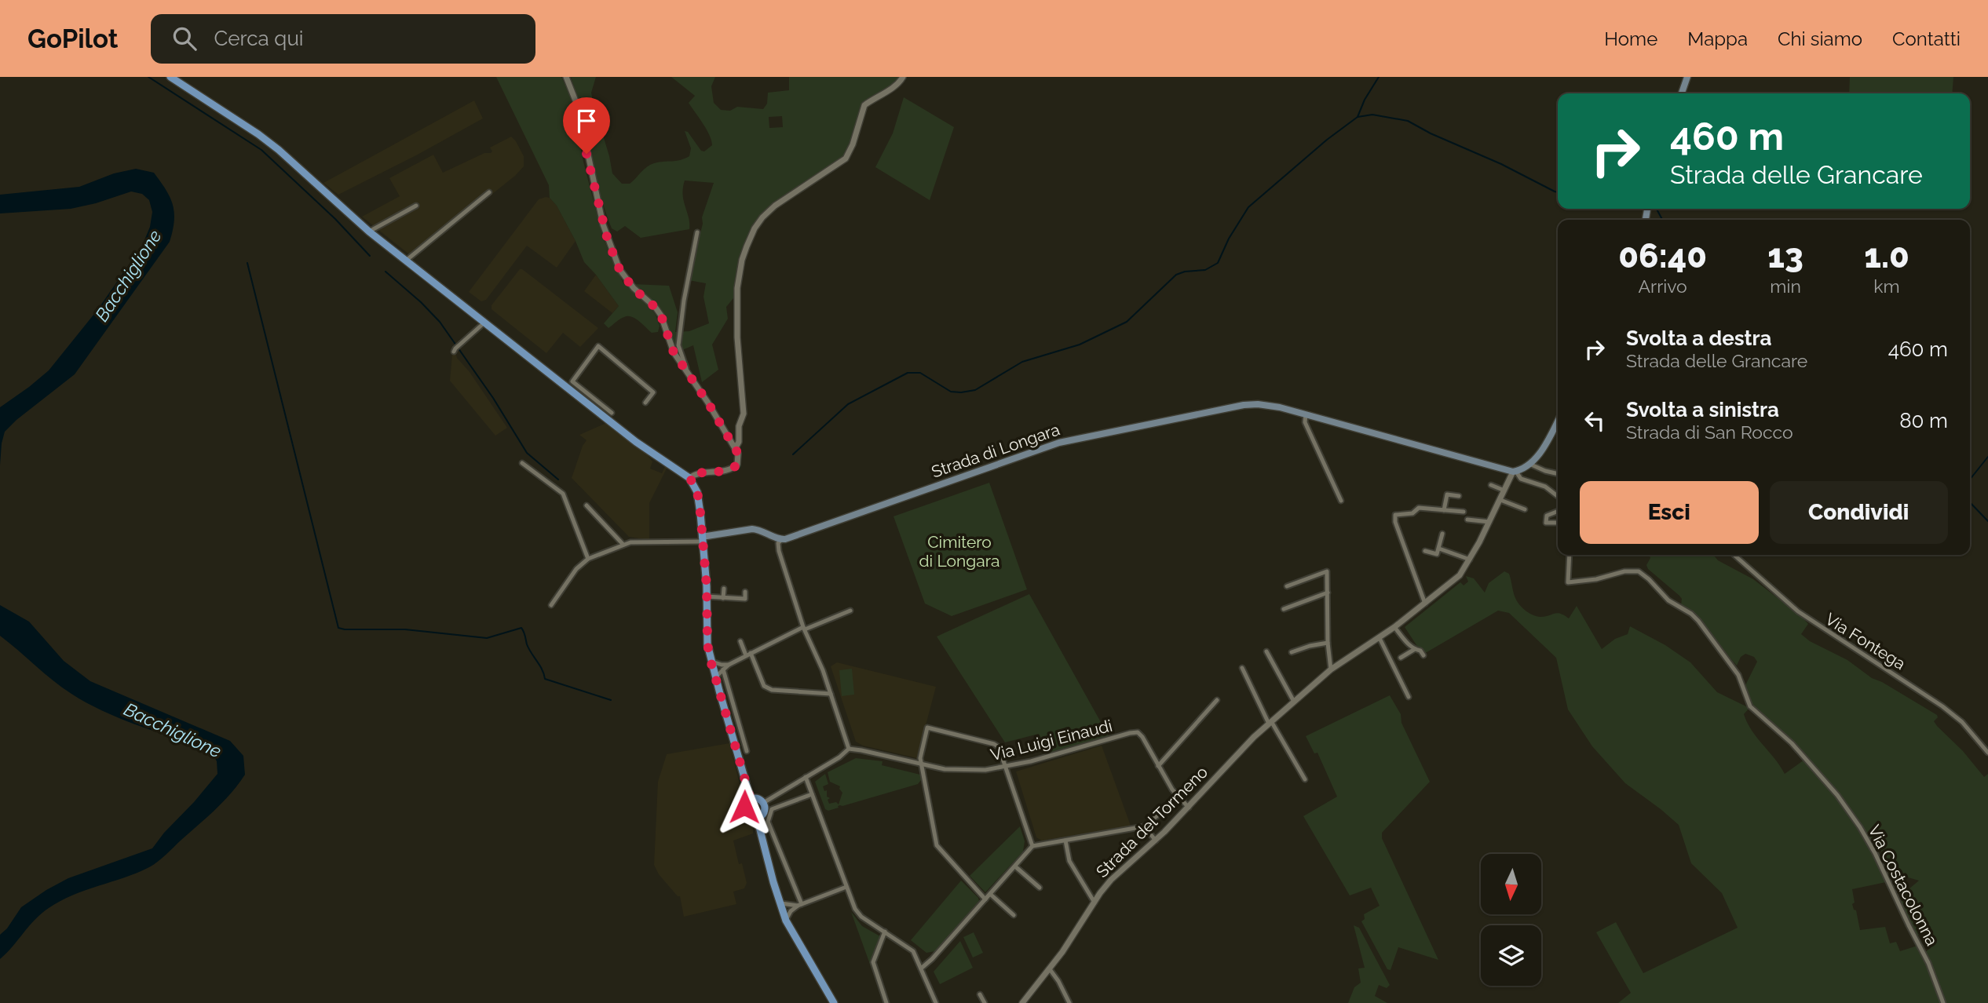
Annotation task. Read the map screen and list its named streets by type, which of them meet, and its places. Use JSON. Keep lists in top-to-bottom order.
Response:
{
  "streets": {
    "main road": ["Strada di Longara"],
    "street": [
      "Via Fontega",
      "Via Luigi Einaudi",
      "Strada del Tormeno",
      "Via Costacolonna"
    ]
  },
  "crossings": [
    ["Strada di Longara", "Strada del Tormeno"],
    ["Via Luigi Einaudi", "Strada del Tormeno"]
  ],
  "water": ["Bacchiglione"],
  "parks": ["Cimitero di Longara"],
  "north": "bottom",
  "page": {
    "header": "GoPilot",
    "search": "Cerca qui",
    "nav": [
      "Home",
      "Mappa",
      "Chi siamo",
      "Contatti"
    ],
    "turn": ["460 m", "Strada delle Grancare"],
    "eta": [
      "06:40",
      "Arrivo",
      "13",
      "min",
      "1.0",
      "km"
    ],
    "list": [
      {
        "name": "Svolta a destra",
        "note": "Strada delle Grancare",
        "value": "460 m"
      },
      {
        "name": "Svolta a sinistra",
        "note": "Strada di San Rocco",
        "value": "80 m"
      }
    ],
    "buttons": ["Esci", "Condividi"]
  }
}
